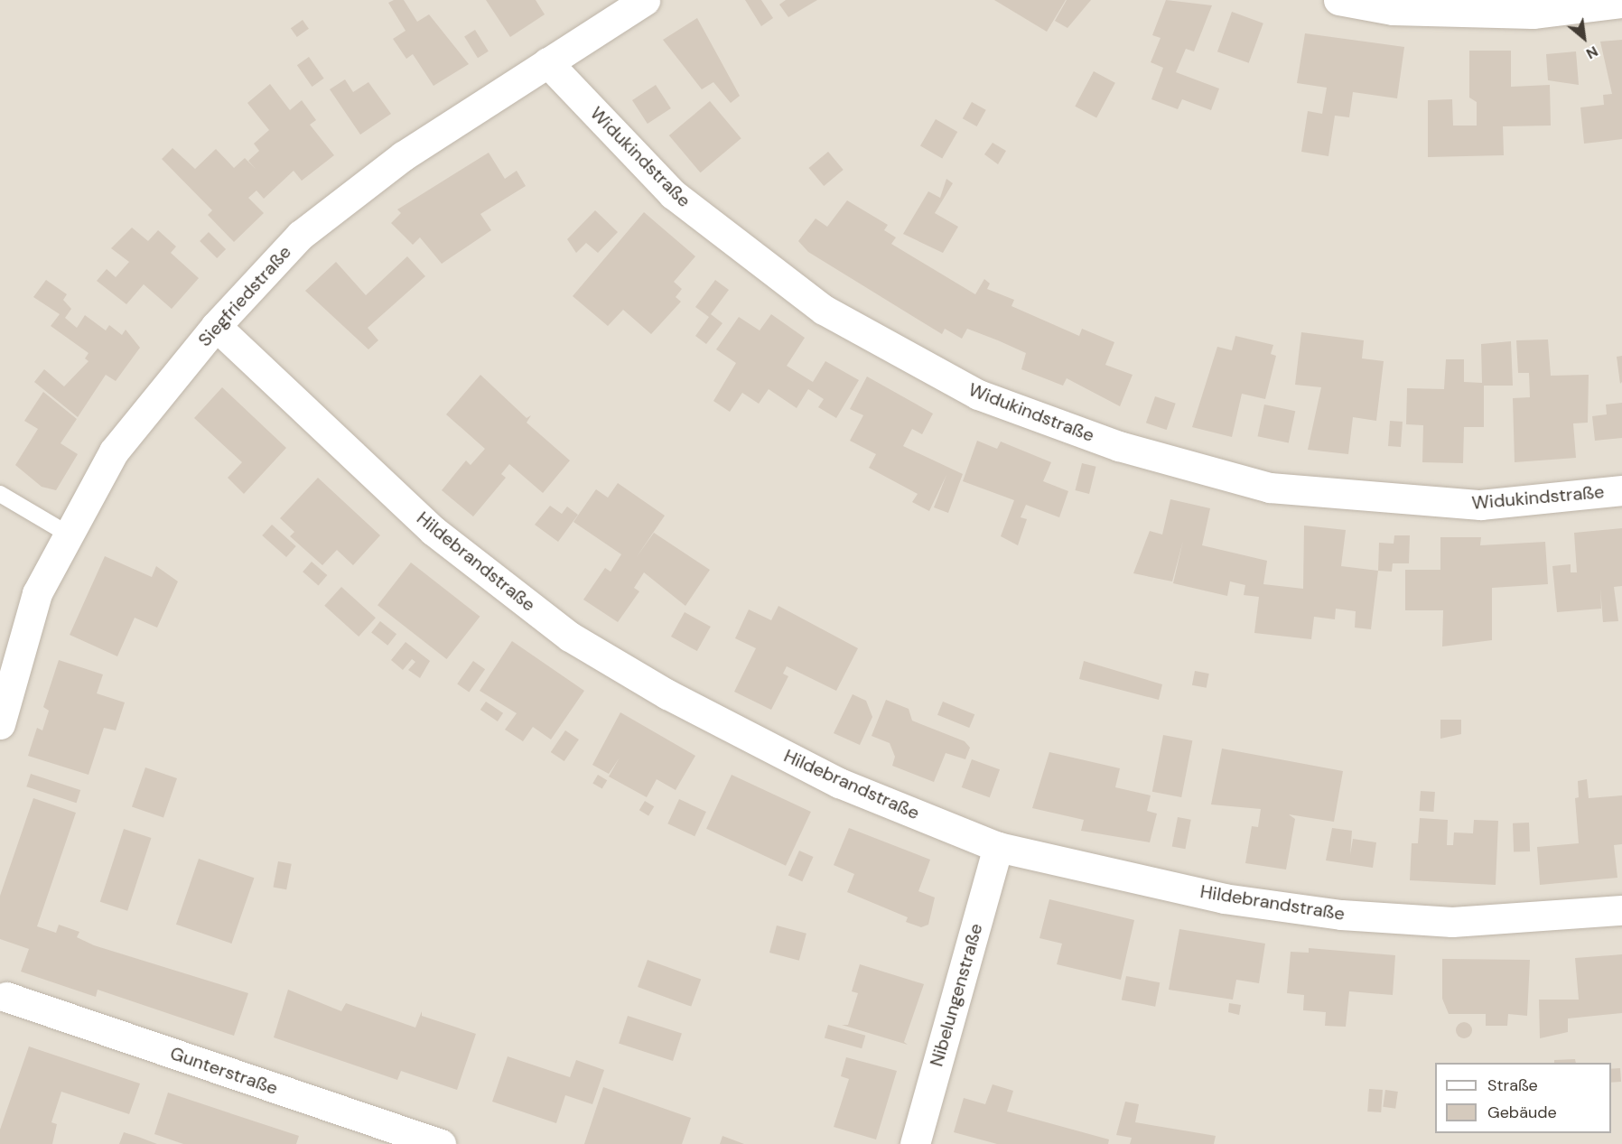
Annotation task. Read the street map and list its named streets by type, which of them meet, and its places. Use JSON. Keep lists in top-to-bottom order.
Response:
{
  "streets": {
    "street": [
      "Widukindstraße",
      "Siegfriedstraße",
      "Hildebrandstraße",
      "Nibelungenstraße",
      "Gunterstraße"
    ]
  },
  "crossings": [
    ["Widukindstraße", "Siegfriedstraße"],
    ["Siegfriedstraße", "Hildebrandstraße"],
    ["Hildebrandstraße", "Nibelungenstraße"]
  ],
  "legend": ["Straße", "Gebäude"],
  "north": "bottom right"
}
